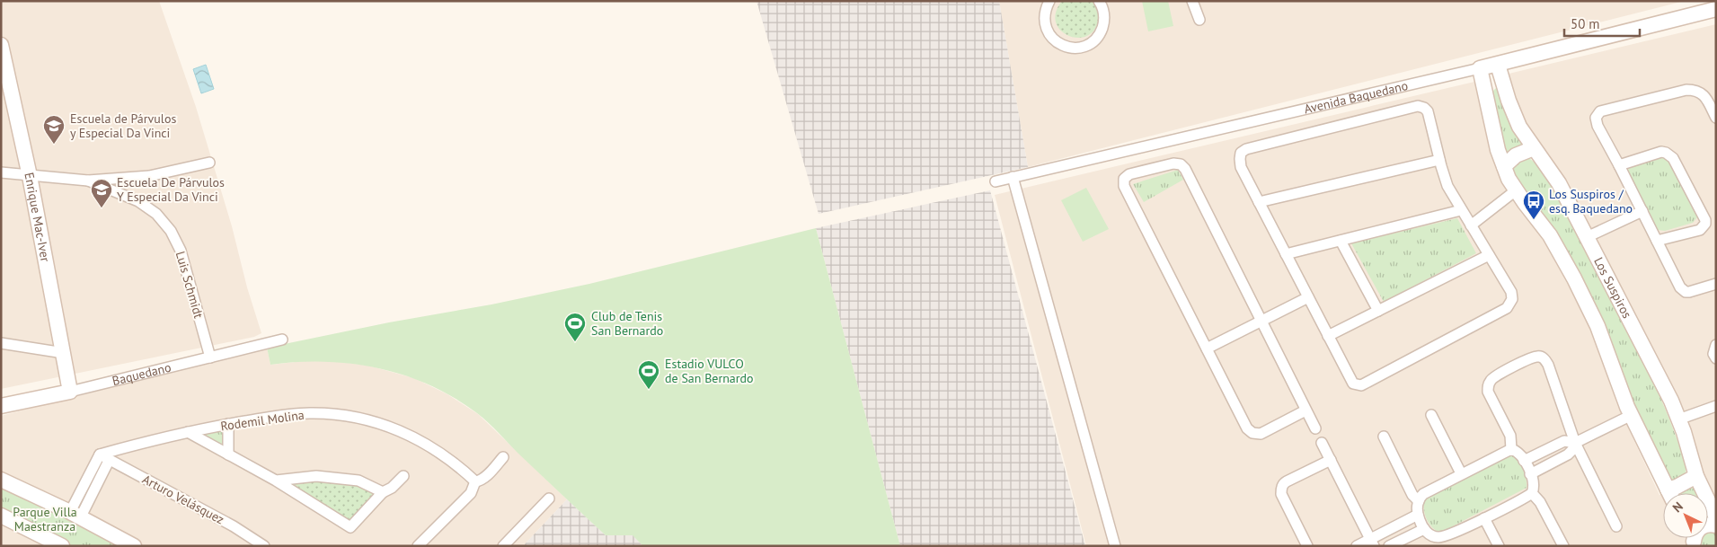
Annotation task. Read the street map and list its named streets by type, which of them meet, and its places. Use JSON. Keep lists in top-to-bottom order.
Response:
{
  "streets": {
    "street": [
      "Avenida Baquedano",
      "Enrique Mac-Iver",
      "Luis Schmidt",
      "Los Suspiros",
      "Baquedano",
      "Rodemil Molina",
      "Arturo Velásquez"
    ]
  },
  "crossings": [
    ["Avenida Baquedano", "Los Suspiros"],
    ["Enrique Mac-Iver", "Baquedano"],
    ["Luis Schmidt", "Baquedano"],
    ["Rodemil Molina", "Arturo Velásquez"]
  ],
  "parks": ["Parque Villa Maestranza"],
  "places": {
    "school or university": ["Escuela de Párvulos y Especial Da Vinci", "Escuela De Párvulos Y Especial Da Vinci"],
    "bus stop": ["Los Suspiros / esq. Baquedano"],
    "sports": ["Club de Tenis San Bernardo", "Estadio VULCO de San Bernardo"]
  },
  "scale_bar": "50 m",
  "north": "top left"
}
